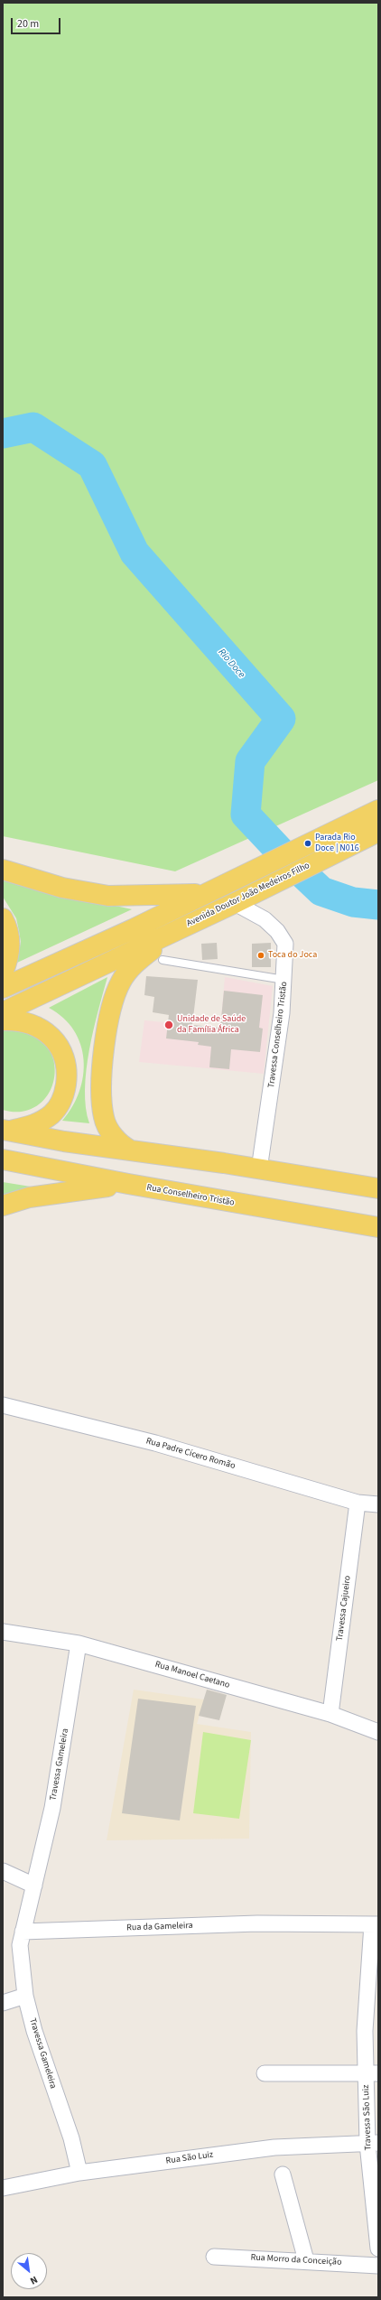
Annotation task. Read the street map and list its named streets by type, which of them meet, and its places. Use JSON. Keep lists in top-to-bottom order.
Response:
{
  "streets": {
    "main road": ["Avenida Doutor João Medeiros Filho", "Rua Conselheiro Tristão"],
    "street": [
      "Travessa Conselheiro Tristão",
      "Rua Padre Cícero Romão",
      "Travessa Cajueiro",
      "Rua Manoel Caetano",
      "Travessa Gameleira",
      "Rua da Gameleira",
      "Travessa São Luiz",
      "Rua São Luiz",
      "Rua Morro da Conceição"
    ]
  },
  "crossings": [
    ["Avenida Doutor João Medeiros Filho", "Travessa Conselheiro Tristão"],
    ["Rua Padre Cícero Romão", "Travessa Cajueiro"],
    ["Travessa Cajueiro", "Rua Manoel Caetano"],
    ["Rua Manoel Caetano", "Travessa Gameleira"],
    ["Travessa Gameleira", "Rua da Gameleira"],
    ["Travessa Gameleira", "Rua São Luiz"],
    ["Rua da Gameleira", "Travessa São Luiz"],
    ["Travessa São Luiz", "Rua São Luiz"]
  ],
  "water": ["Rio Doce"],
  "places": ["Parada Rio Doce | N016", "Toca do Joca", "Unidade de Saúde da Família África"],
  "scale_bar": "20 m",
  "north": "bottom right"
}
